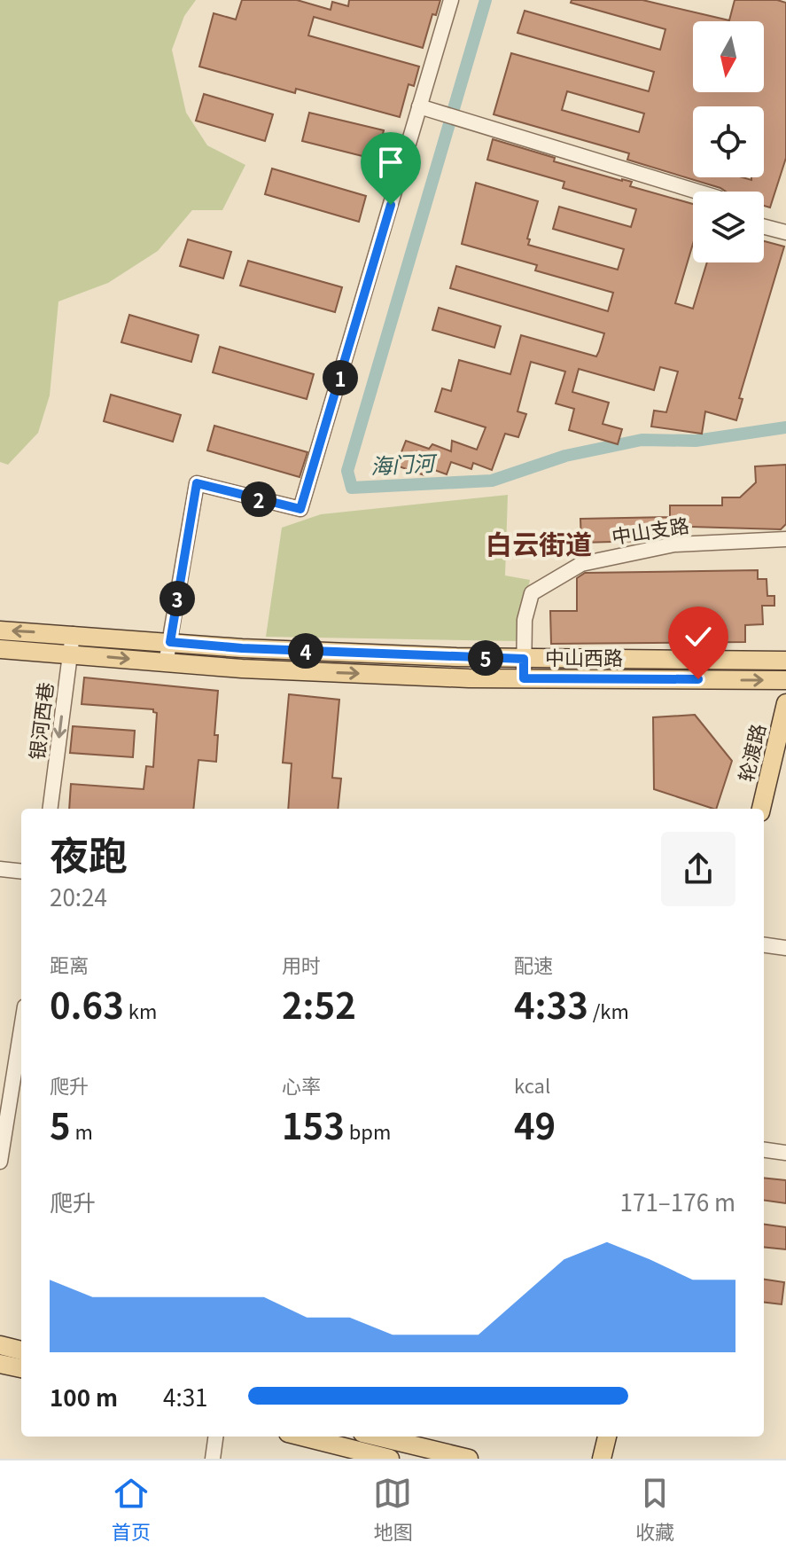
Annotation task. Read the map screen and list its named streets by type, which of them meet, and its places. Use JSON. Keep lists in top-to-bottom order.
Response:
{
  "streets": {
    "main road": ["中山西路", "轮渡路"],
    "street": ["中山支路", "银河西巷"]
  },
  "crossings": [
    ["中山支路", "中山西路"],
    ["中山西路", "银河西巷"]
  ],
  "one_way": ["银河西巷"],
  "districts": ["白云街道"],
  "water": ["海门河"],
  "north": "bottom",
  "page": {
    "pins": [
      "1",
      "2",
      "3",
      "4",
      "5"
    ],
    "heading": ["夜跑", "20:24"],
    "stats": [
      ["距离", "0.63 km"],
      ["用时", "2:52"],
      ["配速", "4:33 /km"],
      ["爬升", "5 m"],
      ["心率", "153 bpm"],
      ["kcal", "49"]
    ],
    "chart": ["爬升", "171–176 m"],
    "list": [
      {
        "name": "100 m",
        "note": "4:31"
      }
    ],
    "tabs": ["首页", "地图", "收藏"]
  }
}
